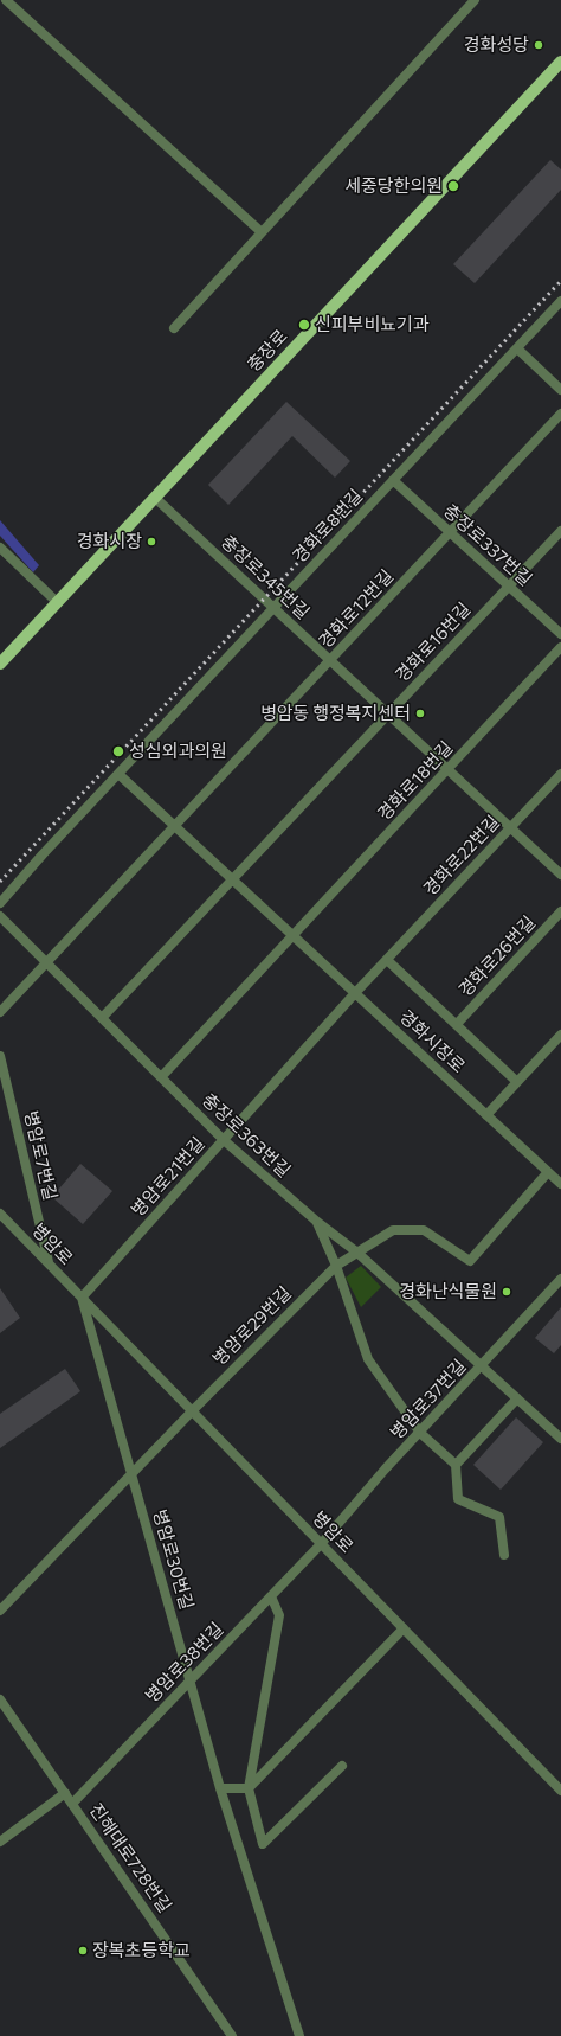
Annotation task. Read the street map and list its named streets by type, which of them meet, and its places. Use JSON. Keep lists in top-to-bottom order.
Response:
{
  "streets": {
    "main road": ["충장로"],
    "street": [
      "경화로8번길",
      "충장로337번길",
      "충장로345번길",
      "경화로12번길",
      "경화로16번길",
      "경화로18번길",
      "경화로22번길",
      "경화로26번길",
      "경화시장로",
      "충장로363번길",
      "병암로7번길",
      "병암로21번길",
      "병암로",
      "병암로29번길",
      "병암로37번길",
      "병암로30번길",
      "병암로38번길",
      "진해대로728번길"
    ]
  },
  "crossings": [
    ["충장로", "충장로345번길"],
    ["경화로8번길", "충장로337번길"],
    ["경화로8번길", "충장로345번길"],
    ["경화로8번길", "경화시장로"],
    ["충장로337번길", "경화로12번길"],
    ["충장로337번길", "경화로16번길"],
    ["충장로345번길", "경화로12번길"],
    ["충장로345번길", "경화로16번길"],
    ["충장로345번길", "경화로18번길"],
    ["충장로345번길", "경화로22번길"],
    ["경화로12번길", "경화시장로"],
    ["경화로16번길", "경화시장로"],
    ["경화로18번길", "경화시장로"],
    ["경화로22번길", "경화시장로"],
    ["경화로22번길", "병암로21번길"],
    ["경화시장로", "병암로21번길"],
    ["충장로363번길", "병암로21번길"],
    ["충장로363번길", "병암로37번길"],
    ["병암로7번길", "병암로"],
    ["병암로21번길", "병암로"],
    ["병암로", "병암로29번길"],
    ["병암로", "병암로37번길"],
    ["병암로", "병암로30번길"],
    ["병암로", "병암로38번길"],
    ["병암로37번길", "병암로38번길"],
    ["병암로30번길", "병암로38번길"],
    ["병암로38번길", "진해대로728번길"]
  ],
  "places": [
    "경화성당",
    "세중당한의원",
    "신피부비뇨기과",
    "경화시장",
    "병암동 행정복지센터",
    "성심외과의원",
    "경화난식물원",
    "장복초등학교"
  ]
}
